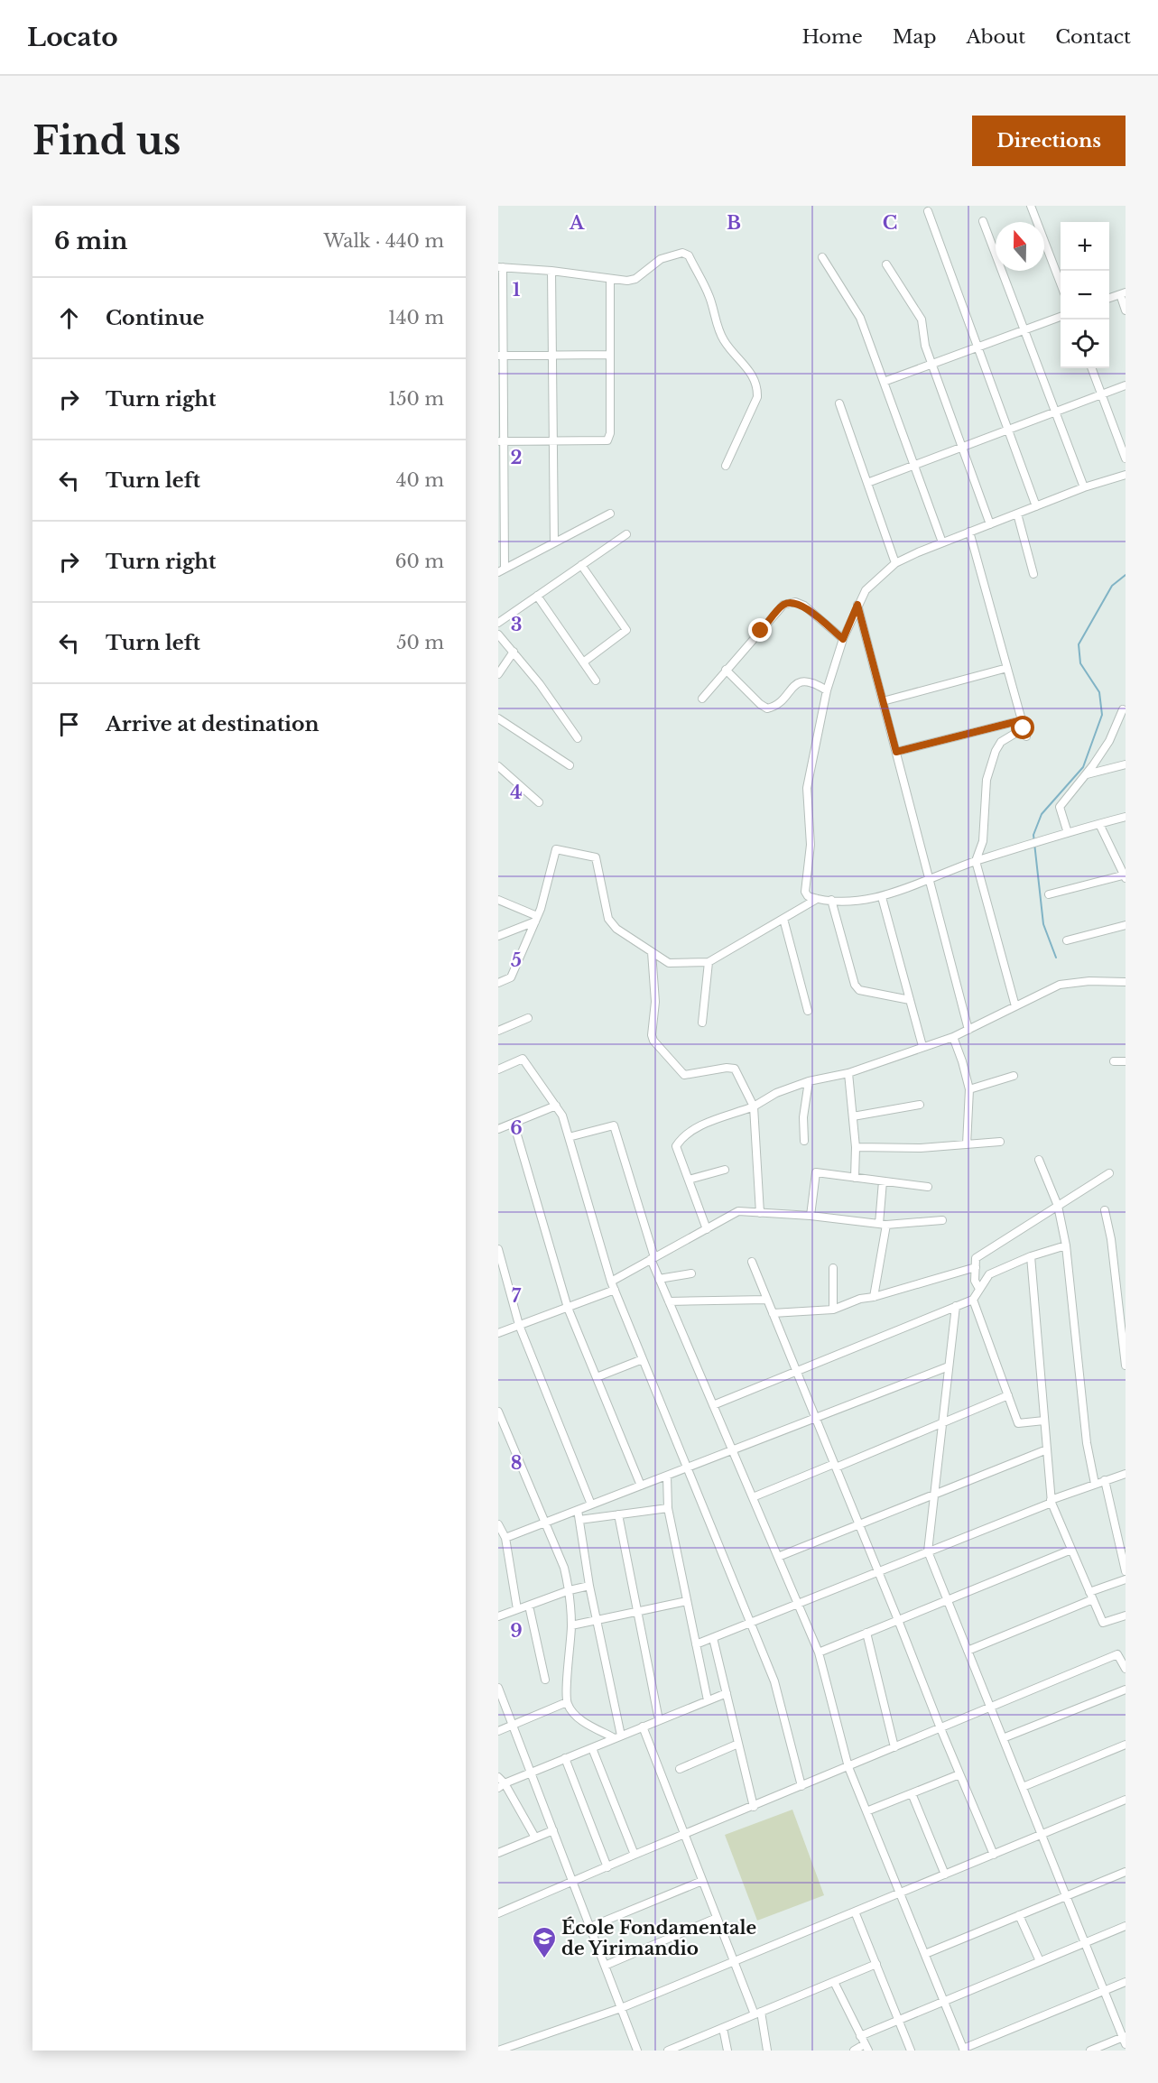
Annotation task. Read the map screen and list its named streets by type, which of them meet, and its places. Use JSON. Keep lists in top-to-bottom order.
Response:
{
  "places": {
    "school or university": ["École Fondamentale de Yirimandio"]
  },
  "north": "top",
  "page": {
    "header": "Locato",
    "nav": [
      "Home",
      "Map",
      "About",
      "Contact"
    ],
    "buttons": "Directions",
    "title": "Find us",
    "heading": ["6 min", "Walk · 440 m"],
    "map_buttons": ["+", "−"],
    "list": [
      ["Continue", "140 m"],
      ["Turn right", "150 m"],
      ["Turn left", "40 m"],
      ["Turn right", "60 m"],
      ["Turn left", "50 m"],
      "Arrive at destination"
    ]
  },
  "grid": {
    "columns": ["A", "B", "C"],
    "rows": [
      "1",
      "2",
      "3",
      "4",
      "5",
      "6",
      "7",
      "8",
      "9"
    ]
  }
}
